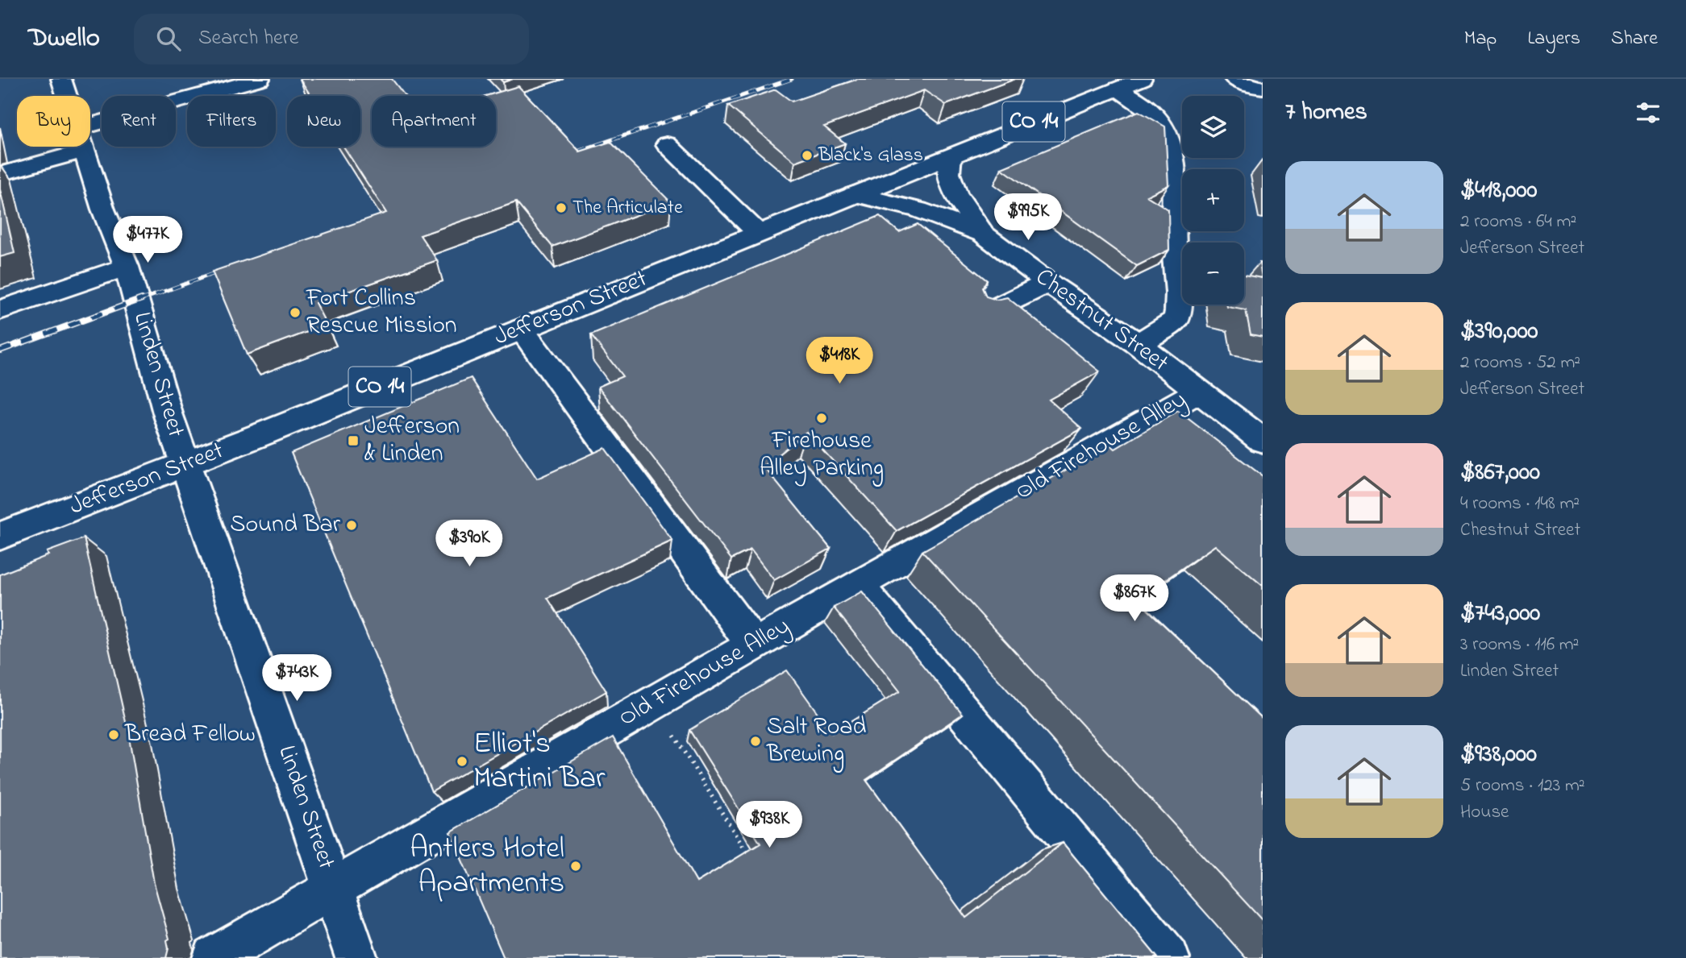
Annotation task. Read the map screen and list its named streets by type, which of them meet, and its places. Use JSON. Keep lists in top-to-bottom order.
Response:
{
  "streets": {
    "main road": [
      "CO 14",
      "Jefferson Street",
      "Chestnut Street",
      "Linden Street",
      "Old Firehouse Alley"
    ]
  },
  "crossings": [
    ["Jefferson Street", "Chestnut Street"],
    ["Jefferson Street", "Linden Street"],
    ["Chestnut Street", "Old Firehouse Alley"],
    ["Linden Street", "Old Firehouse Alley"]
  ],
  "places": {
    "other": [
      "Black's Glass",
      "The Articulate",
      "Fort Collins Rescue Mission",
      "Firehouse Alley Parking",
      "Sound Bar",
      "Bread Fellow",
      "Salt Road Brewing",
      "Elliot's Martini Bar",
      "Antlers Hotel Apartments"
    ],
    "transit": ["Jefferson & Linden"]
  },
  "page": {
    "header": "Dwello",
    "search": "Search here",
    "nav": ["Map", "Layers", "Share"],
    "heading": "7 homes",
    "map_buttons": ["+", "−"],
    "chip": [
      "Buy",
      "Rent",
      "Filters",
      "New",
      "Apartment"
    ],
    "list": [
      {
        "name": "$418,000",
        "note": "2 rooms · 64 m² · Jefferson Street"
      },
      {
        "name": "$390,000",
        "note": "2 rooms · 52 m² · Jefferson Street"
      },
      {
        "name": "$867,000",
        "note": "4 rooms · 148 m² · Chestnut Street"
      },
      {
        "name": "$743,000",
        "note": "3 rooms · 116 m² · Linden Street"
      },
      {
        "name": "$938,000",
        "note": "5 rooms · 123 m² · House"
      }
    ],
    "price": [
      "$995K",
      "$477K",
      "$418K",
      "$390K",
      "$867K",
      "$743K",
      "$938K"
    ]
  }
}
